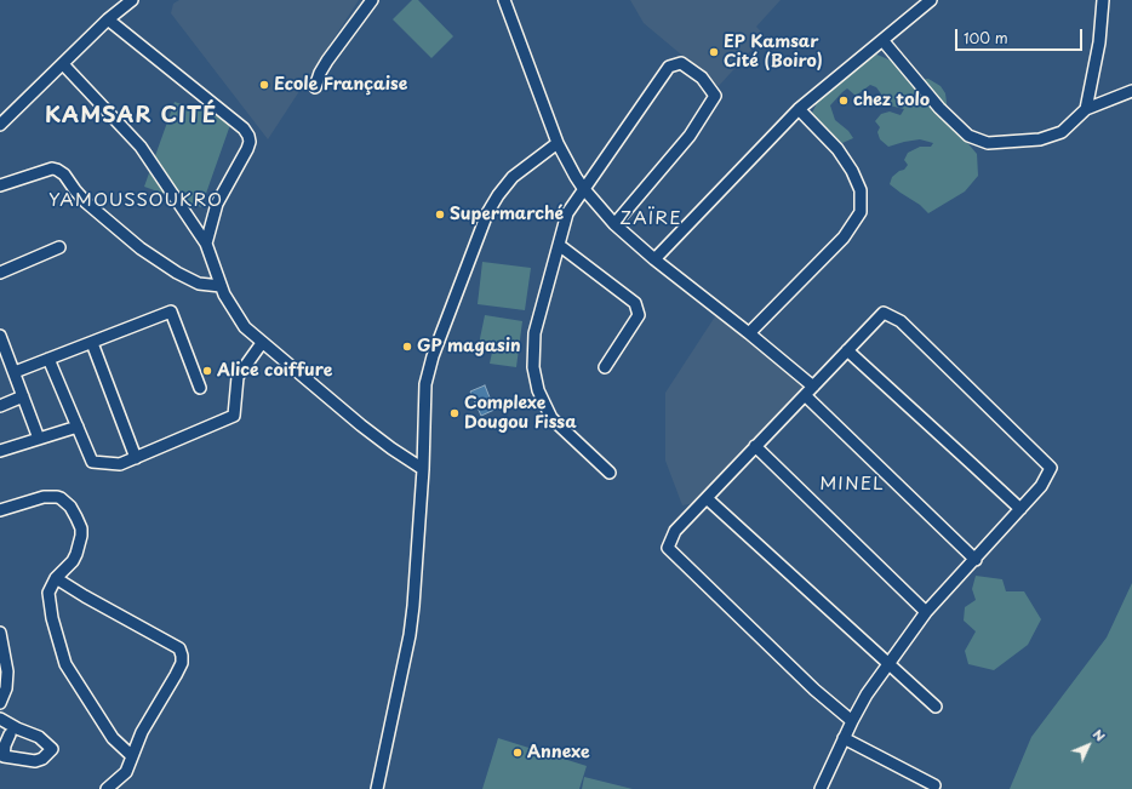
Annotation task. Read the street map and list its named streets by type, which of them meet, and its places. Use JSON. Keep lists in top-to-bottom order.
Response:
{
  "districts": [
    "KAMSAR CITÉ",
    "YAMOUSSOUKRO",
    "ZAÏRE",
    "MINEL"
  ],
  "places": [
    "EP Kamsar Cité (Boiro)",
    "Ecole Française",
    "chez tolo",
    "Supermarché",
    "GP magasin",
    "Alice coiffure",
    "Complexe Dougou Fissa",
    "Annexe"
  ],
  "scale_bar": "100 m",
  "north": "top right"
}
